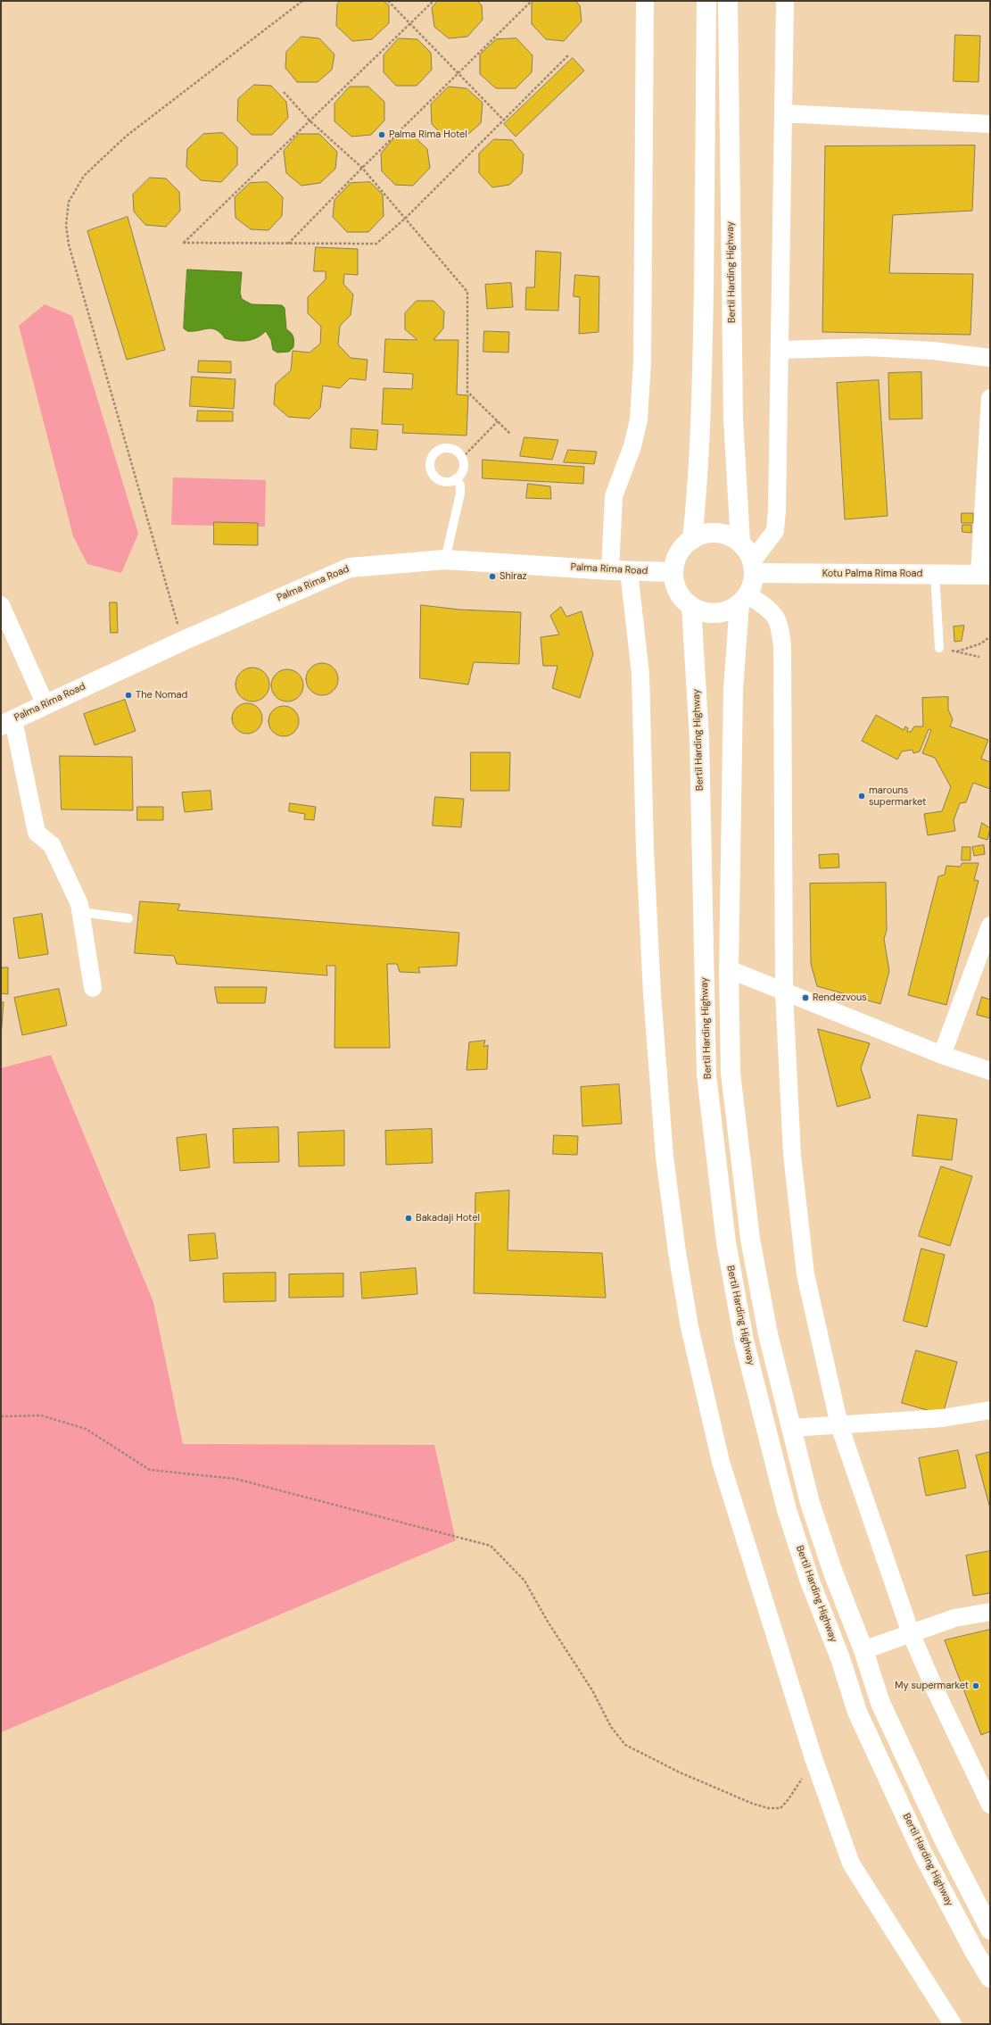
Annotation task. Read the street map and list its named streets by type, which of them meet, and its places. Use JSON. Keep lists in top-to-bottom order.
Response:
{
  "streets": {
    "main road": ["Bertil Harding Highway", "Palma Rima Road", "Kotu Palma Rima Road"]
  },
  "crossings": [
    ["Bertil Harding Highway", "Palma Rima Road"],
    ["Bertil Harding Highway", "Kotu Palma Rima Road"],
    ["Palma Rima Road", "Kotu Palma Rima Road"]
  ],
  "places": [
    "Palma Rima Hotel",
    "Shiraz",
    "The Nomad",
    "marouns supermarket",
    "Rendezvous",
    "Bakadaji Hotel",
    "My supermarket"
  ]
}
